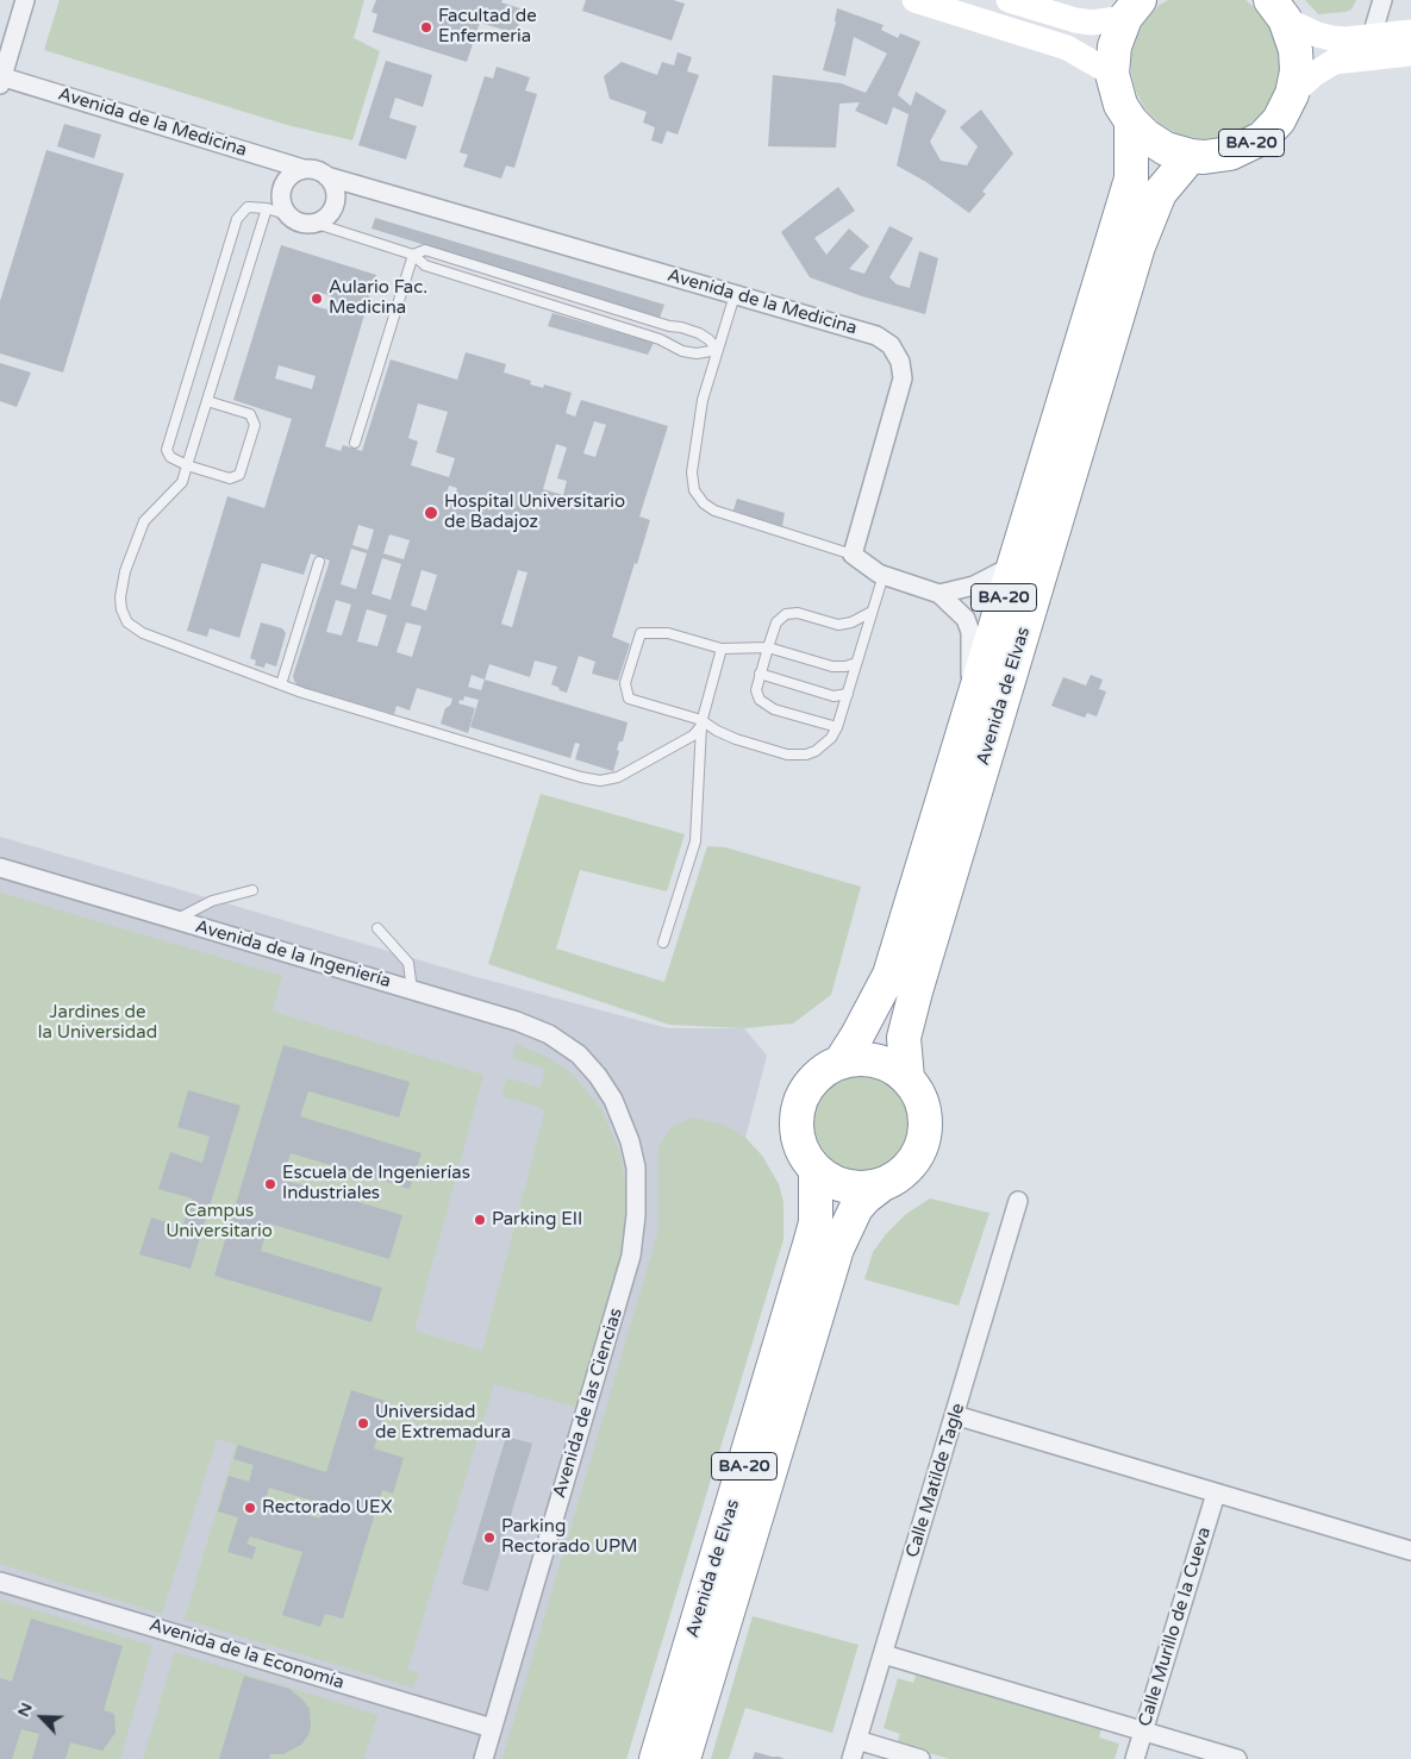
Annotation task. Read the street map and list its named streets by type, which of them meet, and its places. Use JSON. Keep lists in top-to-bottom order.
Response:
{
  "streets": {
    "highway": ["BA-20", "Avenida de Elvas"],
    "street": [
      "Avenida de la Medicina",
      "Avenida de la Ingeniería",
      "Avenida de las Ciencias",
      "Calle Matilde Tagle",
      "Calle Murillo de la Cueva",
      "Avenida de la Economía"
    ]
  },
  "crossings": [
    ["BA-20", "Avenida de Elvas"],
    ["Avenida de la Ingeniería", "Avenida de las Ciencias"],
    ["Avenida de las Ciencias", "Avenida de la Economía"]
  ],
  "parks": ["Jardines de la Universidad", "Campus Universitario"],
  "places": [
    "Facultad de Enfermeria",
    "Aulario Fac. Medicina",
    "Hospital Universitario de Badajoz",
    "Escuela de Ingenierías Industriales",
    "Parking EII",
    "Universidad de Extremadura",
    "Rectorado UEX",
    "Parking Rectorado UPM"
  ],
  "north": "top left"
}
